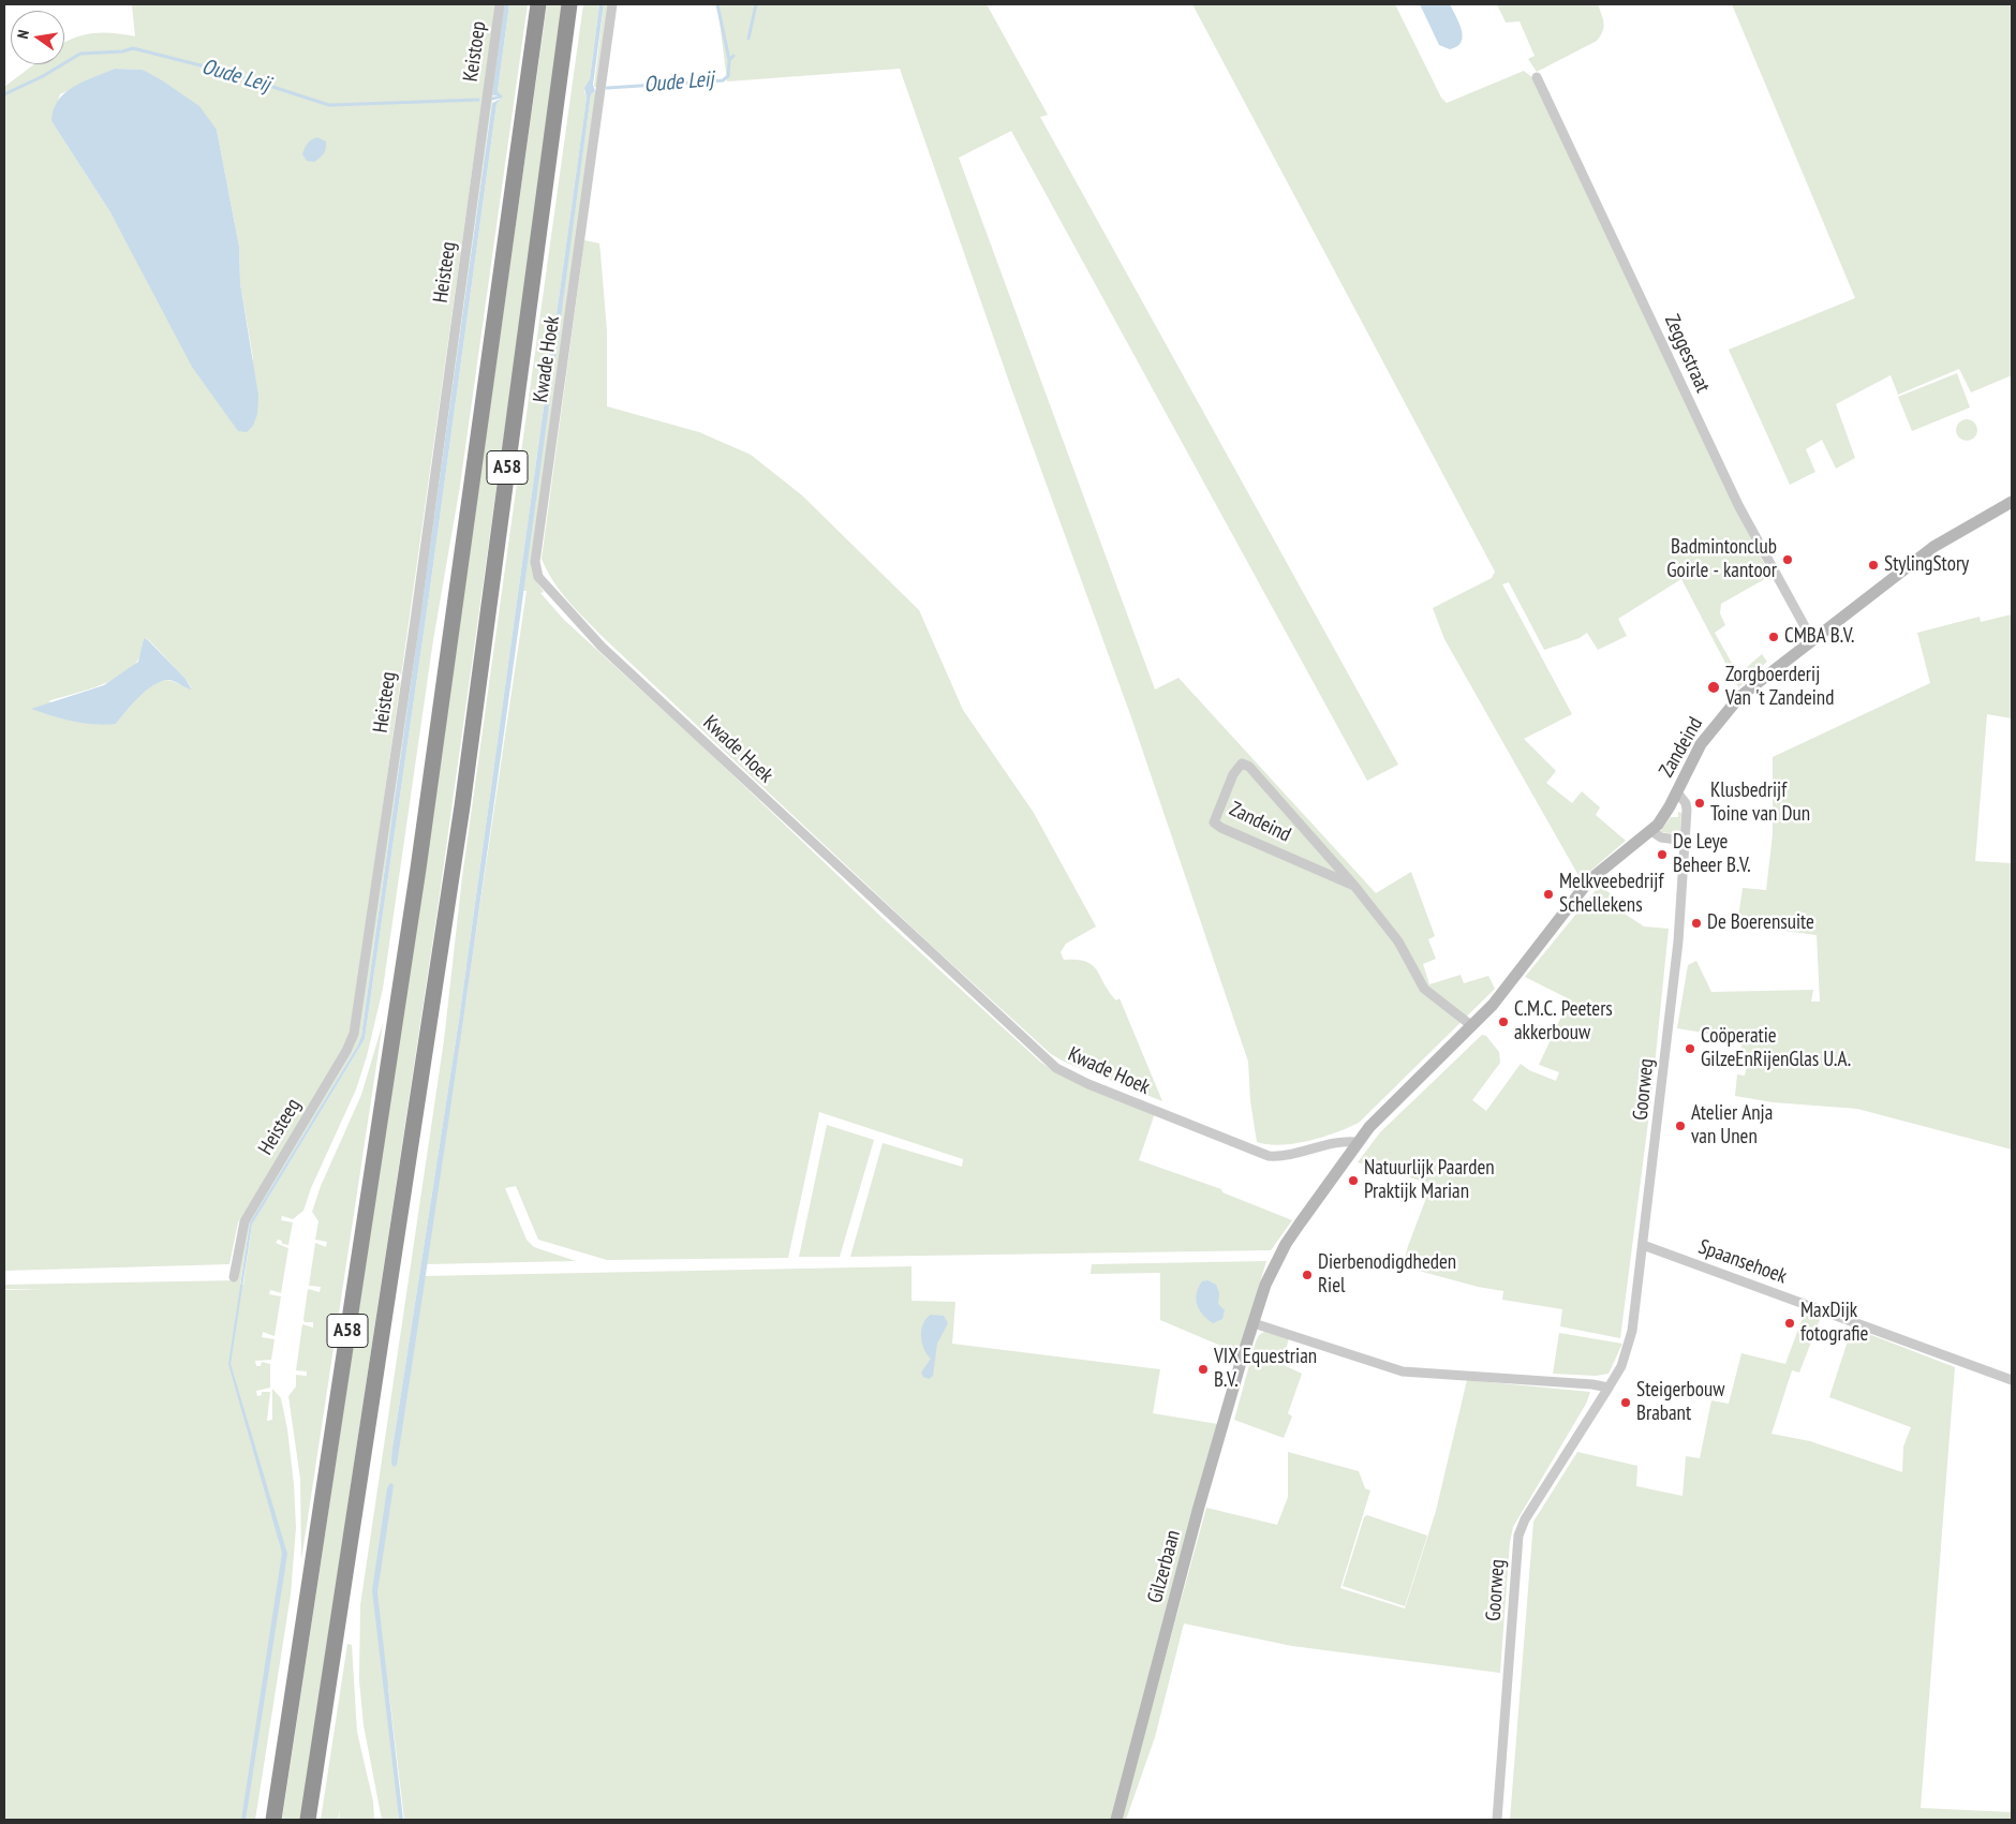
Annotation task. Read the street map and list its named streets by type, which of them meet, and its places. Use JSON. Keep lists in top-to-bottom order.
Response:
{
  "streets": {
    "highway": ["A58"],
    "street": [
      "Keistoep",
      "Heisteeg",
      "Zeggestraat",
      "Kwade Hoek",
      "Zandeind",
      "Goorweg",
      "Spaansehoek",
      "Gilzerbaan"
    ]
  },
  "crossings": [
    ["Keistoep", "Heisteeg"],
    ["Zeggestraat", "Zandeind"],
    ["Kwade Hoek", "Zandeind"],
    ["Zandeind", "Goorweg"],
    ["Zandeind", "Gilzerbaan"],
    ["Goorweg", "Spaansehoek"]
  ],
  "water": ["Oude Leij"],
  "places": [
    "Badmintonclub Goirle - kantoor",
    "StylingStory",
    "CMBA B.V.",
    "Zorgboerderij Van 't Zandeind",
    "Klusbedrijf Toine van Dun",
    "De Leye Beheer B.V.",
    "Melkveebedrijf Schellekens",
    "De Boerensuite",
    "C.M.C. Peeters akkerbouw",
    "Coöperatie GilzeEnRijenGlas U.A.",
    "Atelier Anja van Unen",
    "Natuurlijk Paarden Praktijk Marian",
    "Dierbenodigdheden Riel",
    "MaxDijk fotografie",
    "VIX Equestrian B.V.",
    "Steigerbouw Brabant"
  ],
  "north": "left"
}
